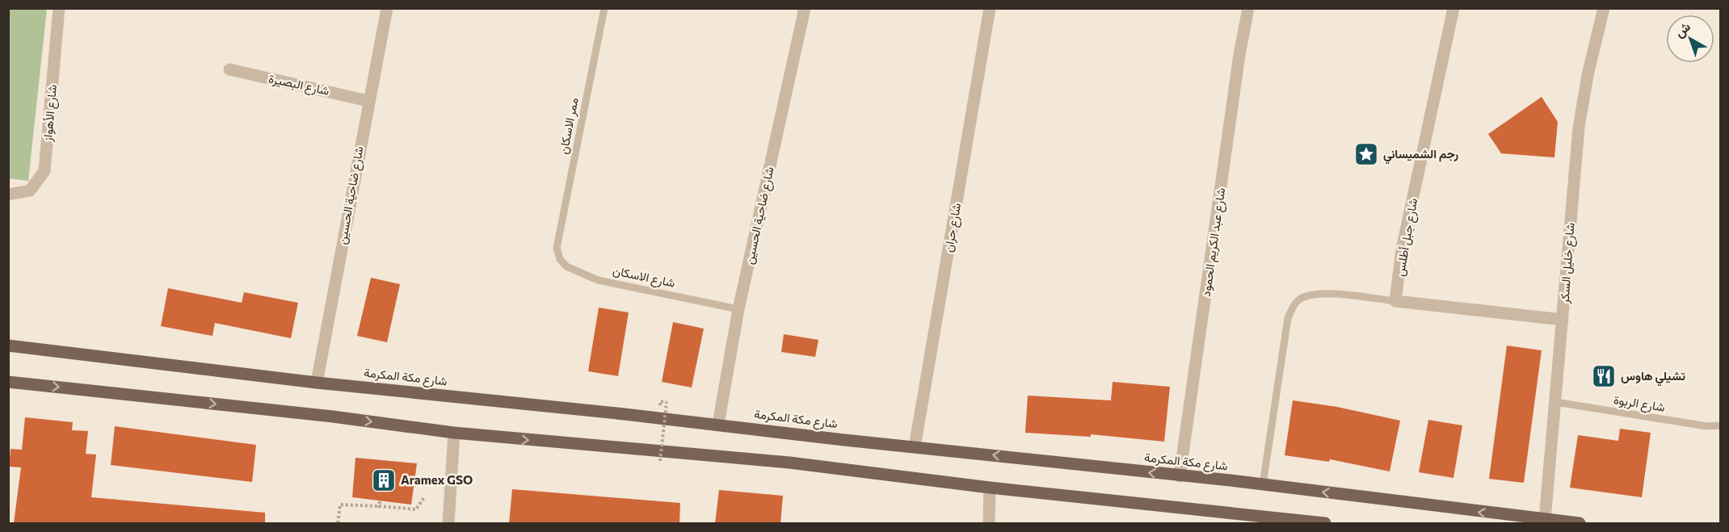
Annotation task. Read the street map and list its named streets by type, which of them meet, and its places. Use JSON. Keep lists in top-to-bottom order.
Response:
{
  "streets": {
    "main road": ["شارع مكة المكرمة"],
    "street": [
      "شارع البصيرة",
      "شارع الأهواز",
      "شارع ضاحية الحسين",
      "شارع حران",
      "شارع جبل أطلس",
      "شارع عبد الكريم الحمود",
      "شارع خليل السكر"
    ],
    "lane": ["ممر الاسكان", "شارع الاسكان", "شارع الربوة"]
  },
  "crossings": [
    ["شارع البصيرة", "شارع ضاحية الحسين"],
    ["ممر الاسكان", "شارع الاسكان"],
    ["شارع ضاحية الحسين", "شارع الاسكان"],
    ["شارع ضاحية الحسين", "شارع مكة المكرمة"],
    ["شارع حران", "شارع مكة المكرمة"],
    ["شارع عبد الكريم الحمود", "شارع مكة المكرمة"],
    ["شارع خليل السكر", "شارع مكة المكرمة"],
    ["شارع خليل السكر", "شارع الربوة"]
  ],
  "places": {
    "place": ["رجم الشميساني"],
    "restaurant": ["تشيلي هاوس"],
    "building": ["Aramex GSO"]
  },
  "north": "top left"
}
